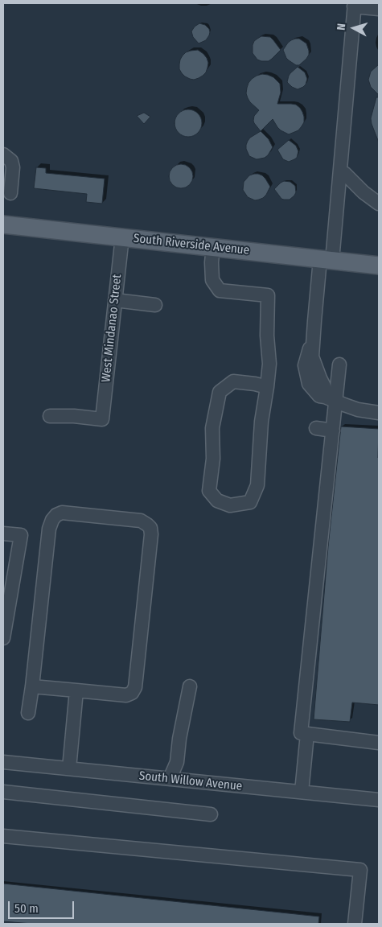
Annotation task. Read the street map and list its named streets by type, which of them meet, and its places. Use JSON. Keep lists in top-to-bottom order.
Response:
{
  "streets": {
    "main road": ["South Riverside Avenue"],
    "street": ["West Mindanao Street", "South Willow Avenue"]
  },
  "crossings": [
    ["South Riverside Avenue", "West Mindanao Street"]
  ],
  "scale_bar": "50 m",
  "north": "left"
}
